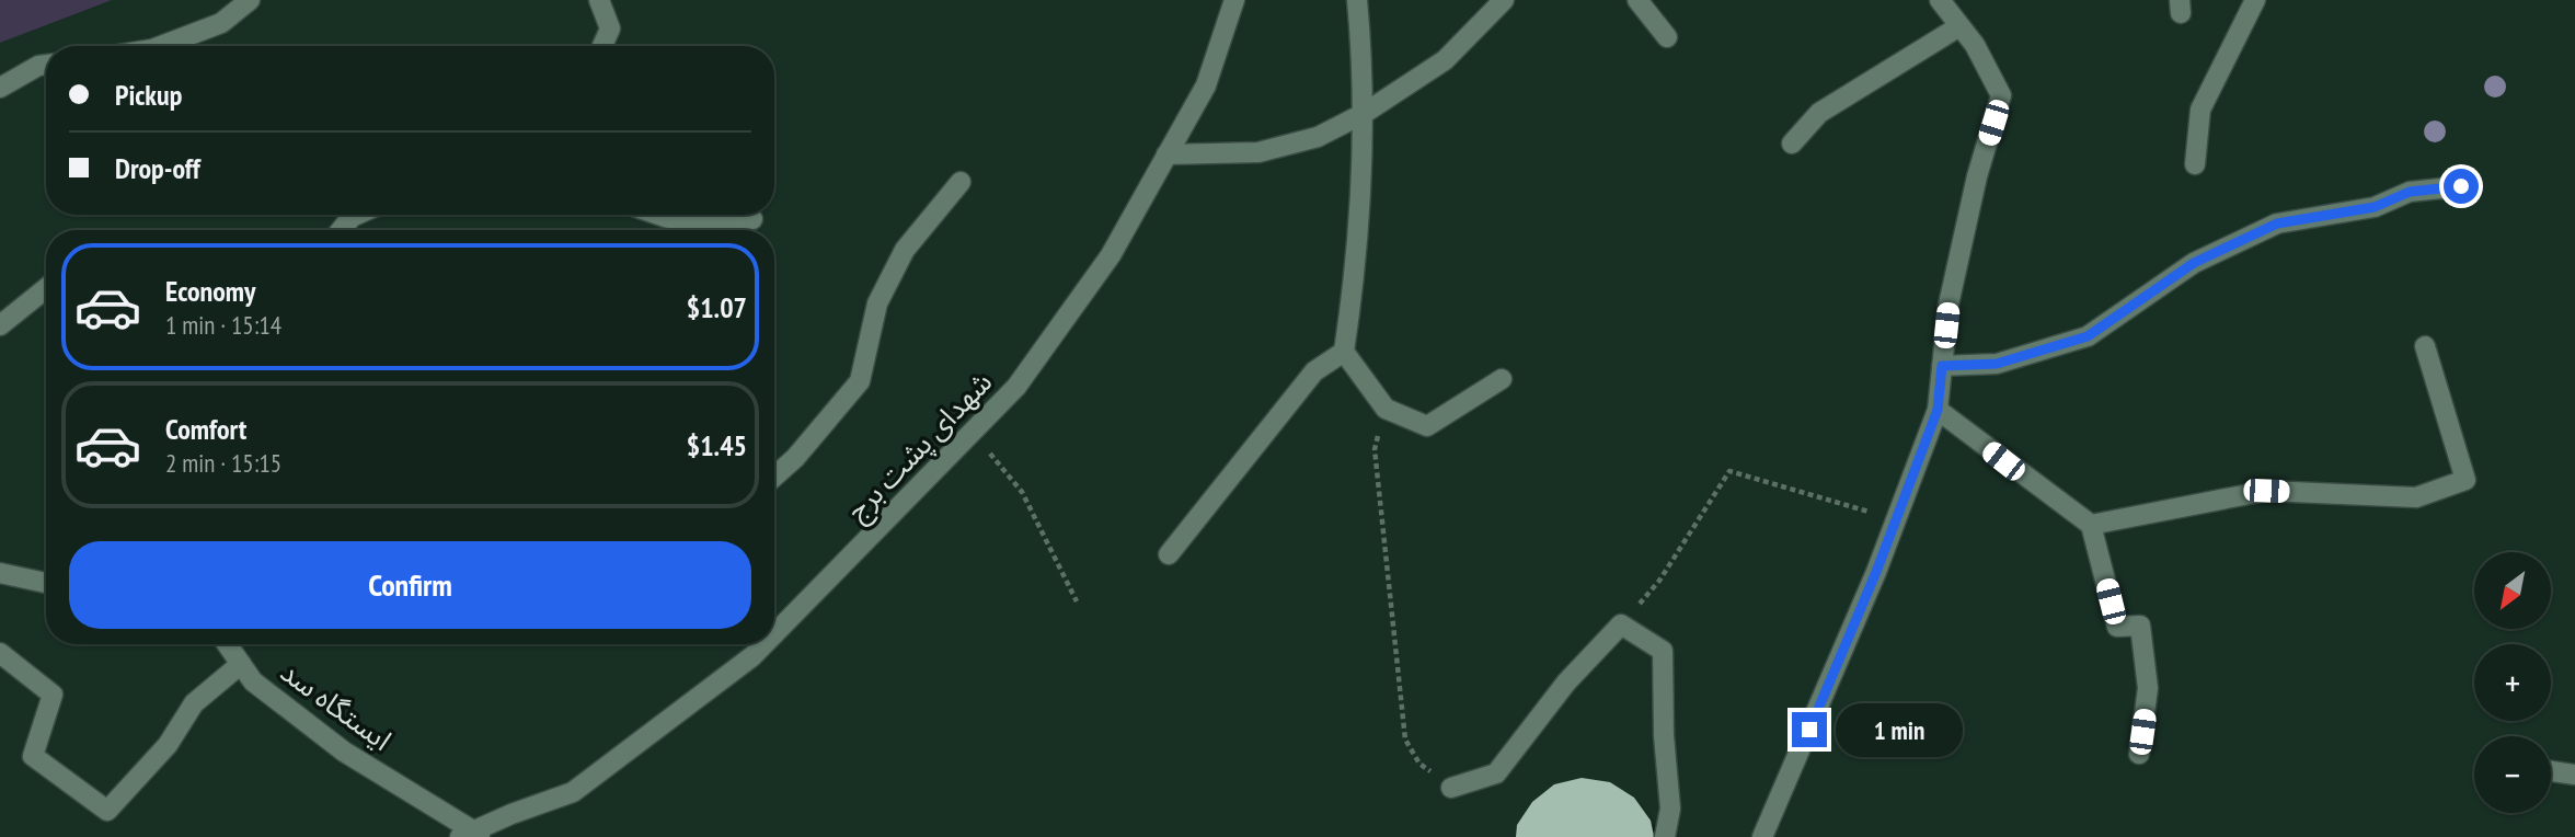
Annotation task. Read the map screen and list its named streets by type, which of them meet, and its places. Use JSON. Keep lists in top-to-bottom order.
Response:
{
  "streets": {
    "street": ["شهدای پشت برج", "ایستگاه سد"]
  },
  "crossings": [
    ["شهدای پشت برج", "ایستگاه سد"]
  ],
  "north": "bottom left",
  "page": {
    "banner": ["Pickup", "Drop-off"],
    "list": [
      {
        "name": "Economy",
        "note": "1 min · 15:14",
        "value": "$1.07"
      },
      {
        "name": "Comfort",
        "note": "2 min · 15:15",
        "value": "$1.45"
      }
    ],
    "buttons": "Confirm",
    "map_buttons": ["+", "−"],
    "bubble": "1 min"
  }
}
